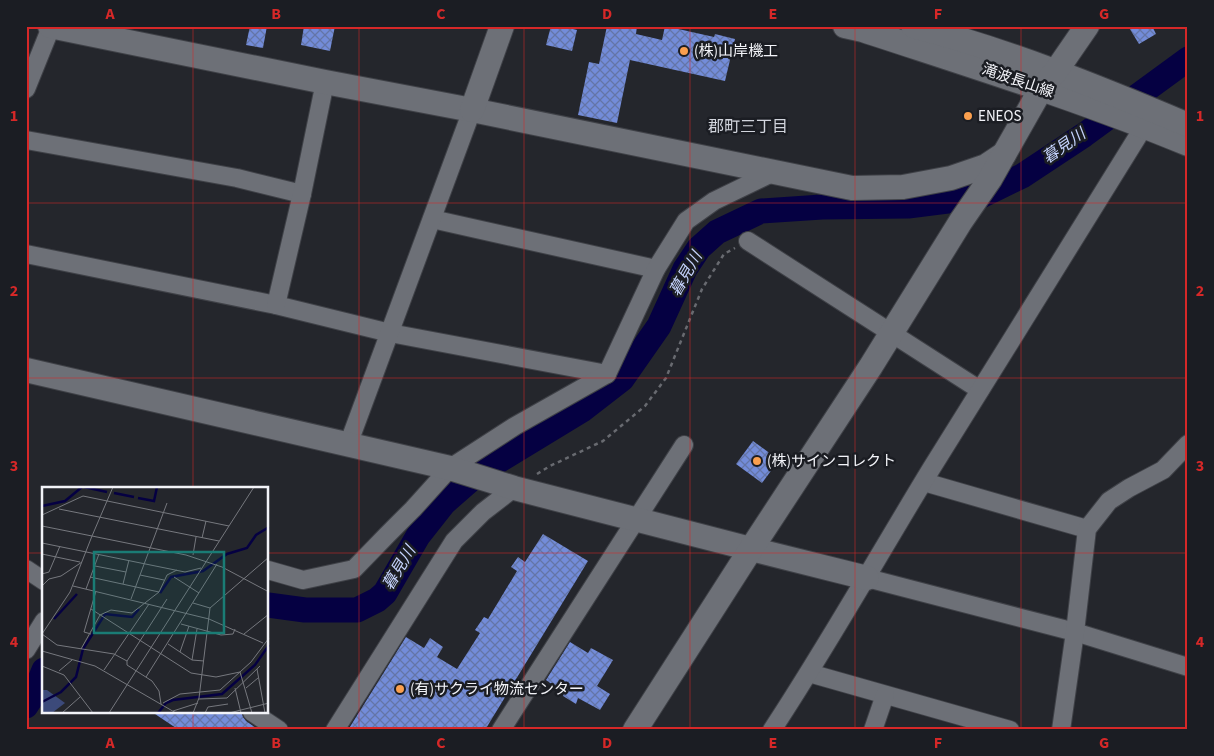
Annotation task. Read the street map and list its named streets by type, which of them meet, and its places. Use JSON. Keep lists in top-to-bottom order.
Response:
{
  "streets": {
    "street": ["滝波長山線"]
  },
  "districts": ["郡町三丁目"],
  "water": ["暮見川"],
  "places": [
    "(株)山岸機工",
    "ENEOS",
    "(株)サインコレクト",
    "(有)サクライ物流センター"
  ],
  "grid": {
    "columns": [
      "A",
      "B",
      "C",
      "D",
      "E",
      "F",
      "G"
    ],
    "rows": [
      "1",
      "2",
      "3",
      "4"
    ]
  }
}
